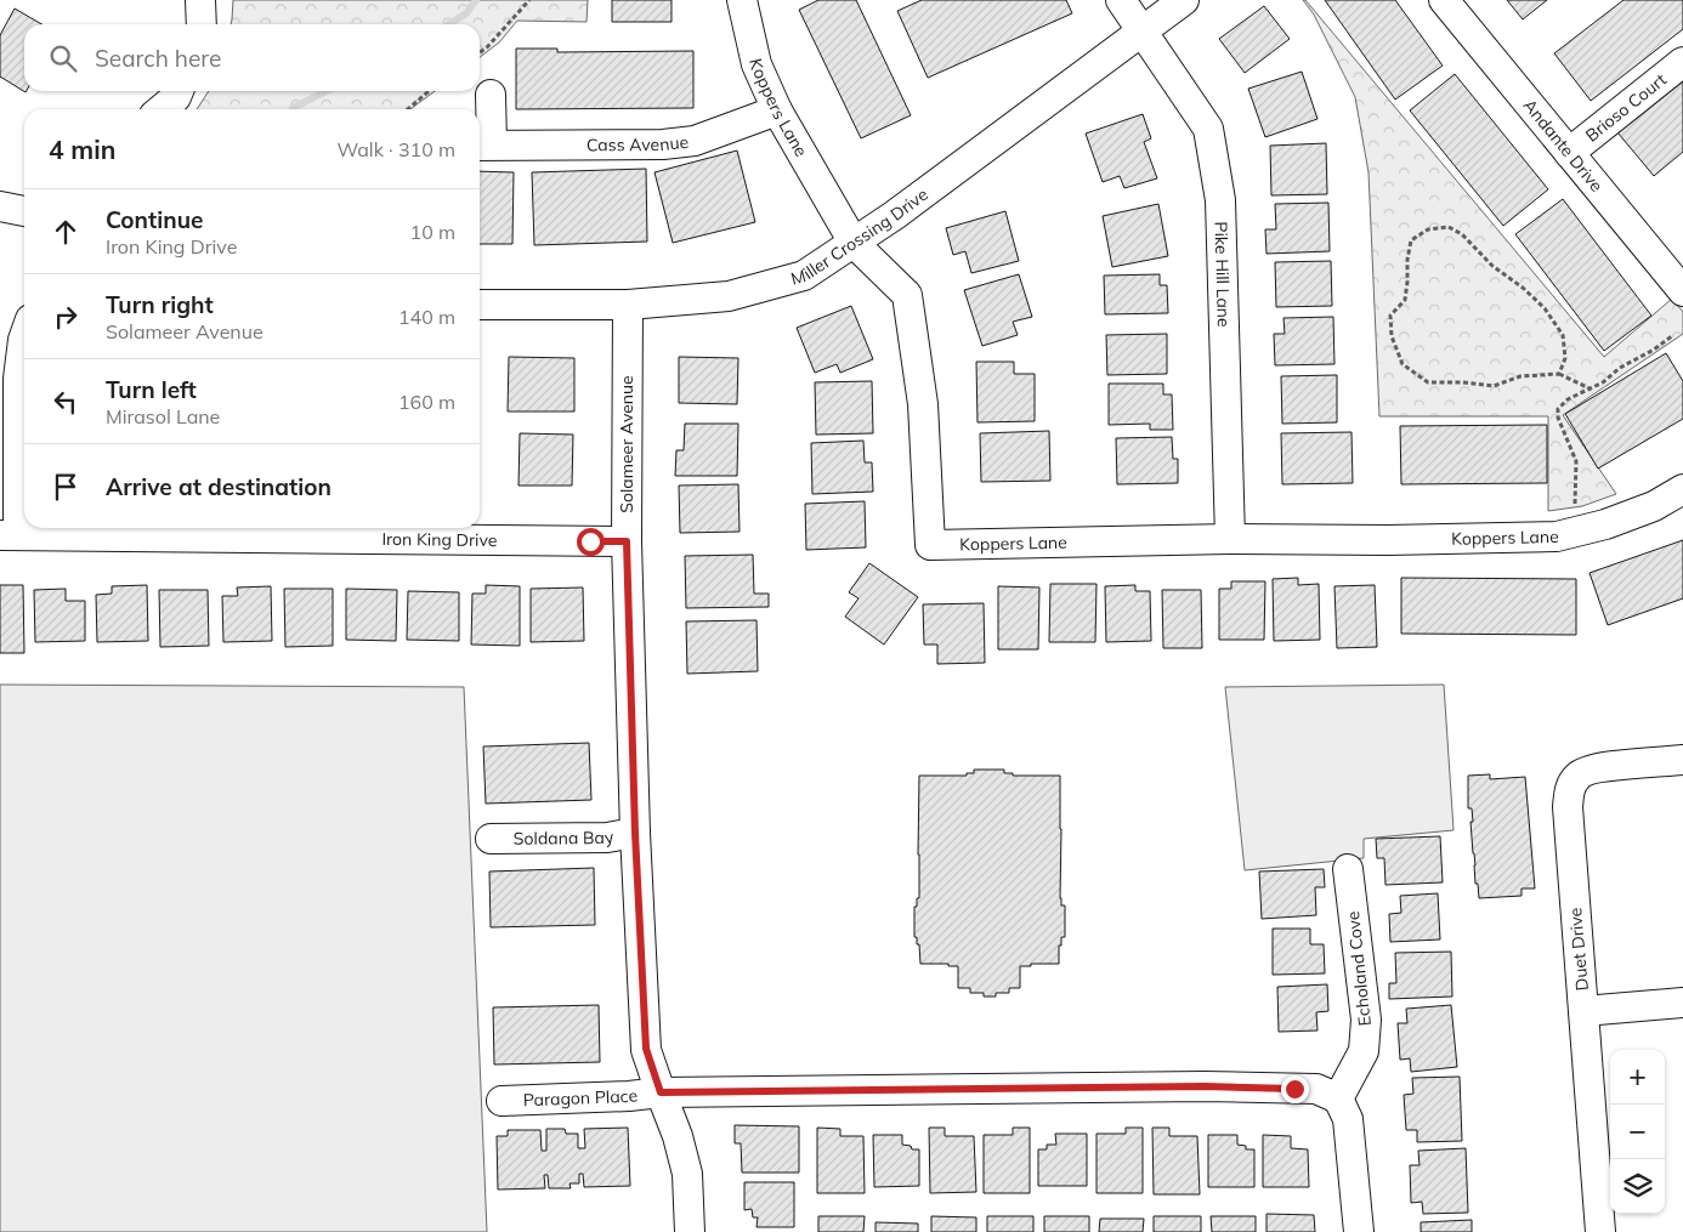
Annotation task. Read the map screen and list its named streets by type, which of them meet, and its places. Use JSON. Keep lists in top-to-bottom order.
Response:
{
  "streets": {
    "street": [
      "Koppers Lane",
      "Brioso Court",
      "Cass Avenue",
      "Andante Drive",
      "Miller Crossing Drive",
      "Pike Hill Lane",
      "Solameer Avenue",
      "Iron King Drive",
      "Soldana Bay",
      "Duet Drive",
      "Echoland Cove",
      "Paragon Place"
    ]
  },
  "crossings": [
    ["Koppers Lane", "Cass Avenue"],
    ["Koppers Lane", "Miller Crossing Drive"],
    ["Koppers Lane", "Pike Hill Lane"],
    ["Brioso Court", "Andante Drive"],
    ["Miller Crossing Drive", "Pike Hill Lane"],
    ["Miller Crossing Drive", "Solameer Avenue"],
    ["Solameer Avenue", "Iron King Drive"],
    ["Solameer Avenue", "Soldana Bay"],
    ["Solameer Avenue", "Paragon Place"],
    ["Echoland Cove", "Paragon Place"]
  ],
  "page": {
    "search": "Search here",
    "heading": ["4 min", "Walk · 310 m"],
    "list": [
      ["Continue", "Iron King Drive", "10 m"],
      ["Turn right", "Solameer Avenue", "140 m"],
      ["Turn left", "Mirasol Lane", "160 m"],
      "Arrive at destination"
    ],
    "map_buttons": ["+", "−"]
  }
}
